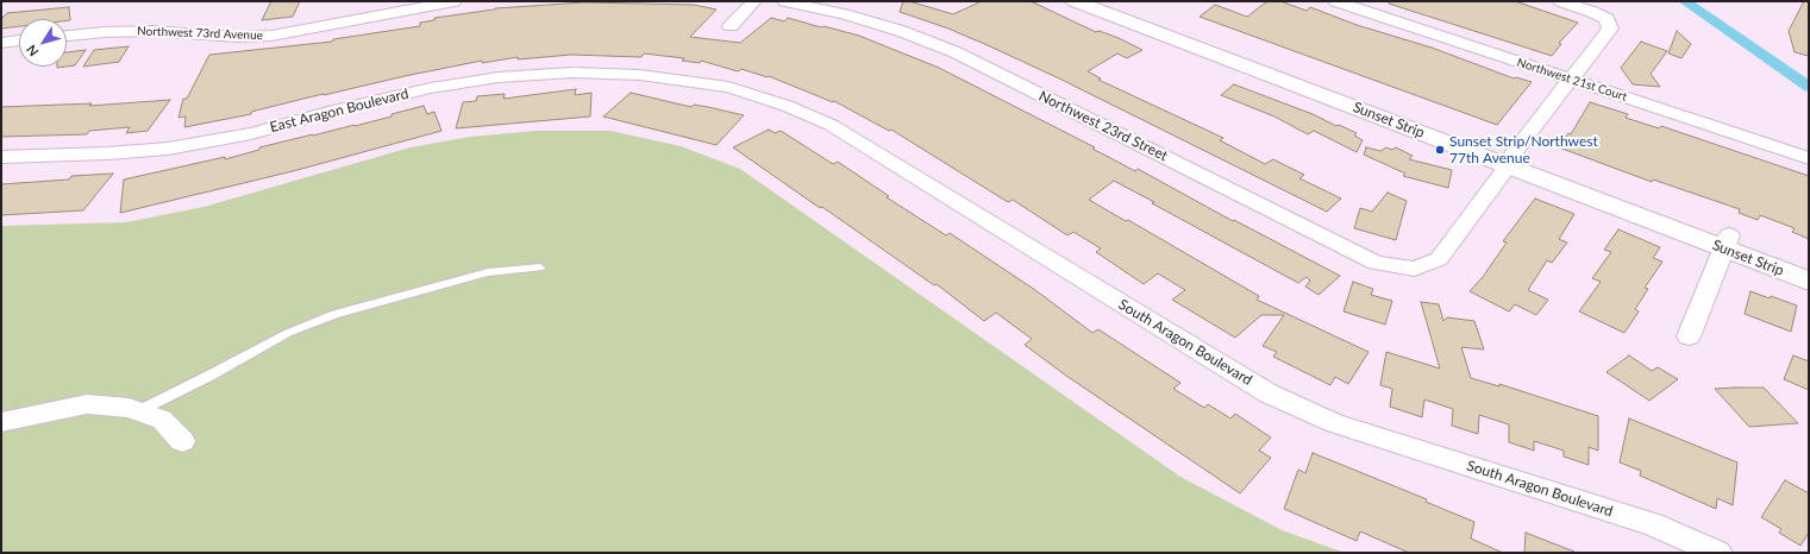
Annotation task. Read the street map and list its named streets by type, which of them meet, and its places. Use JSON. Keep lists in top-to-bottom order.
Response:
{
  "streets": {
    "street": [
      "Northwest 73rd Avenue",
      "Northwest 21st Court",
      "East Aragon Boulevard",
      "Sunset Strip",
      "Northwest 23rd Street",
      "South Aragon Boulevard"
    ]
  },
  "crossings": [
    ["East Aragon Boulevard", "South Aragon Boulevard"],
    ["Sunset Strip", "Northwest 23rd Street"]
  ],
  "places": ["Sunset Strip/Northwest 77th Avenue"],
  "north": "bottom left"
}
